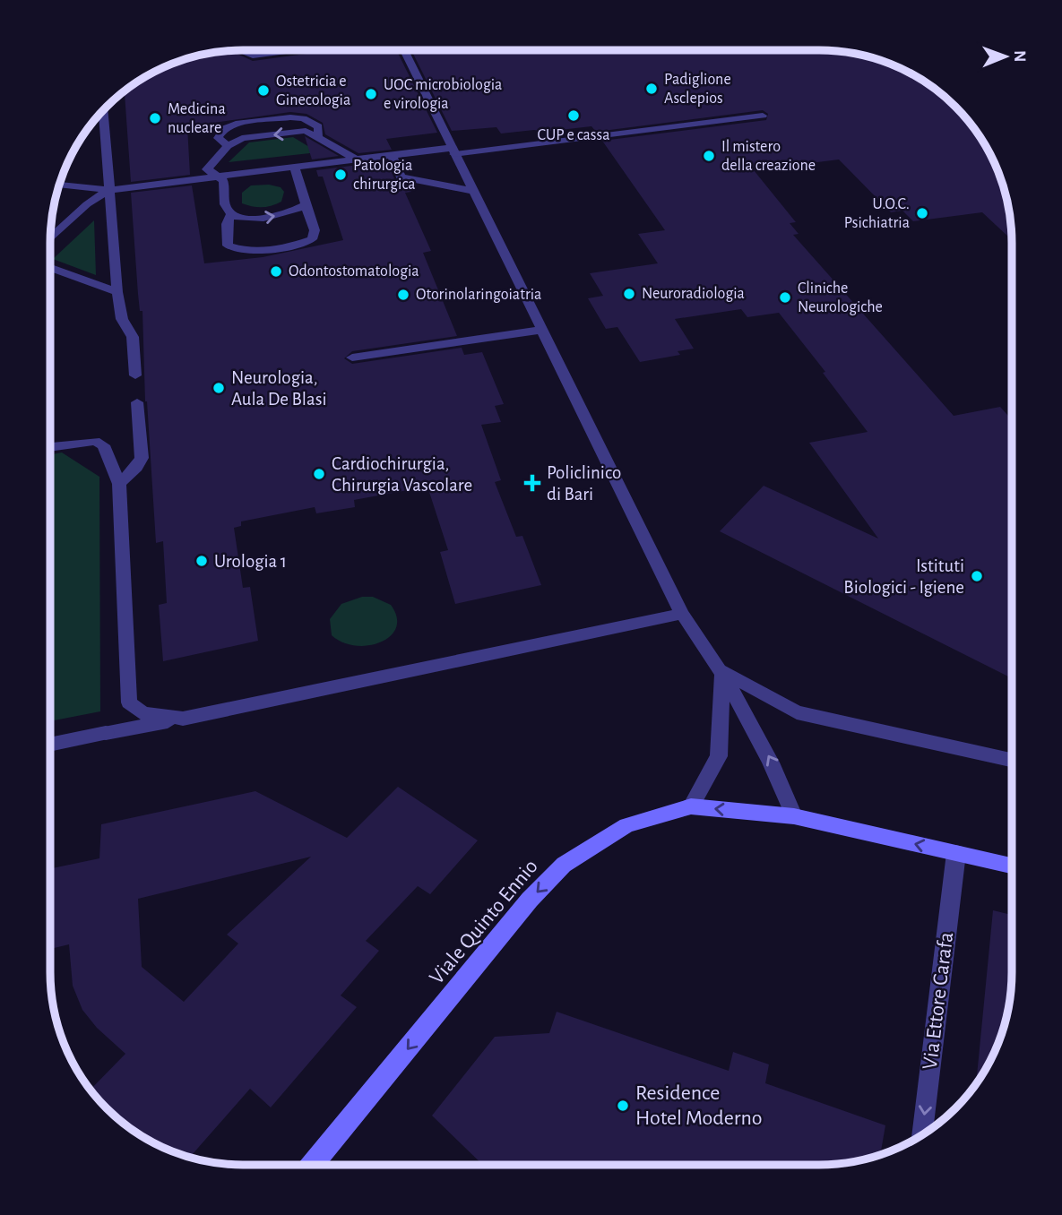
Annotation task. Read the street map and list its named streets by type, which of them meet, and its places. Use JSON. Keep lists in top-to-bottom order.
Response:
{
  "streets": {
    "street": ["Viale Quinto Ennio", "Via Ettore Carafa"]
  },
  "crossings": [
    ["Viale Quinto Ennio", "Via Ettore Carafa"]
  ],
  "one_way": ["Viale Quinto Ennio", "Via Ettore Carafa"],
  "places": {
    "other": [
      "Padiglione Asclepios",
      "Ostetricia e Ginecologia",
      "UOC microbiologia e virologia",
      "CUP e cassa",
      "Medicina nucleare",
      "Il mistero della creazione",
      "Patologia chirurgica",
      "U.O.C. Psichiatria",
      "Odontostomatologia",
      "Neuroradiologia",
      "Otorinolaringoiatria",
      "Cliniche Neurologiche",
      "Neurologia, Aula De Blasi",
      "Cardiochirurgia, Chirurgia Vascolare",
      "Urologia 1",
      "Istituti Biologici - Igiene",
      "Residence Hotel Moderno"
    ],
    "health": ["Policlinico di Bari"]
  },
  "north": "right"
}
